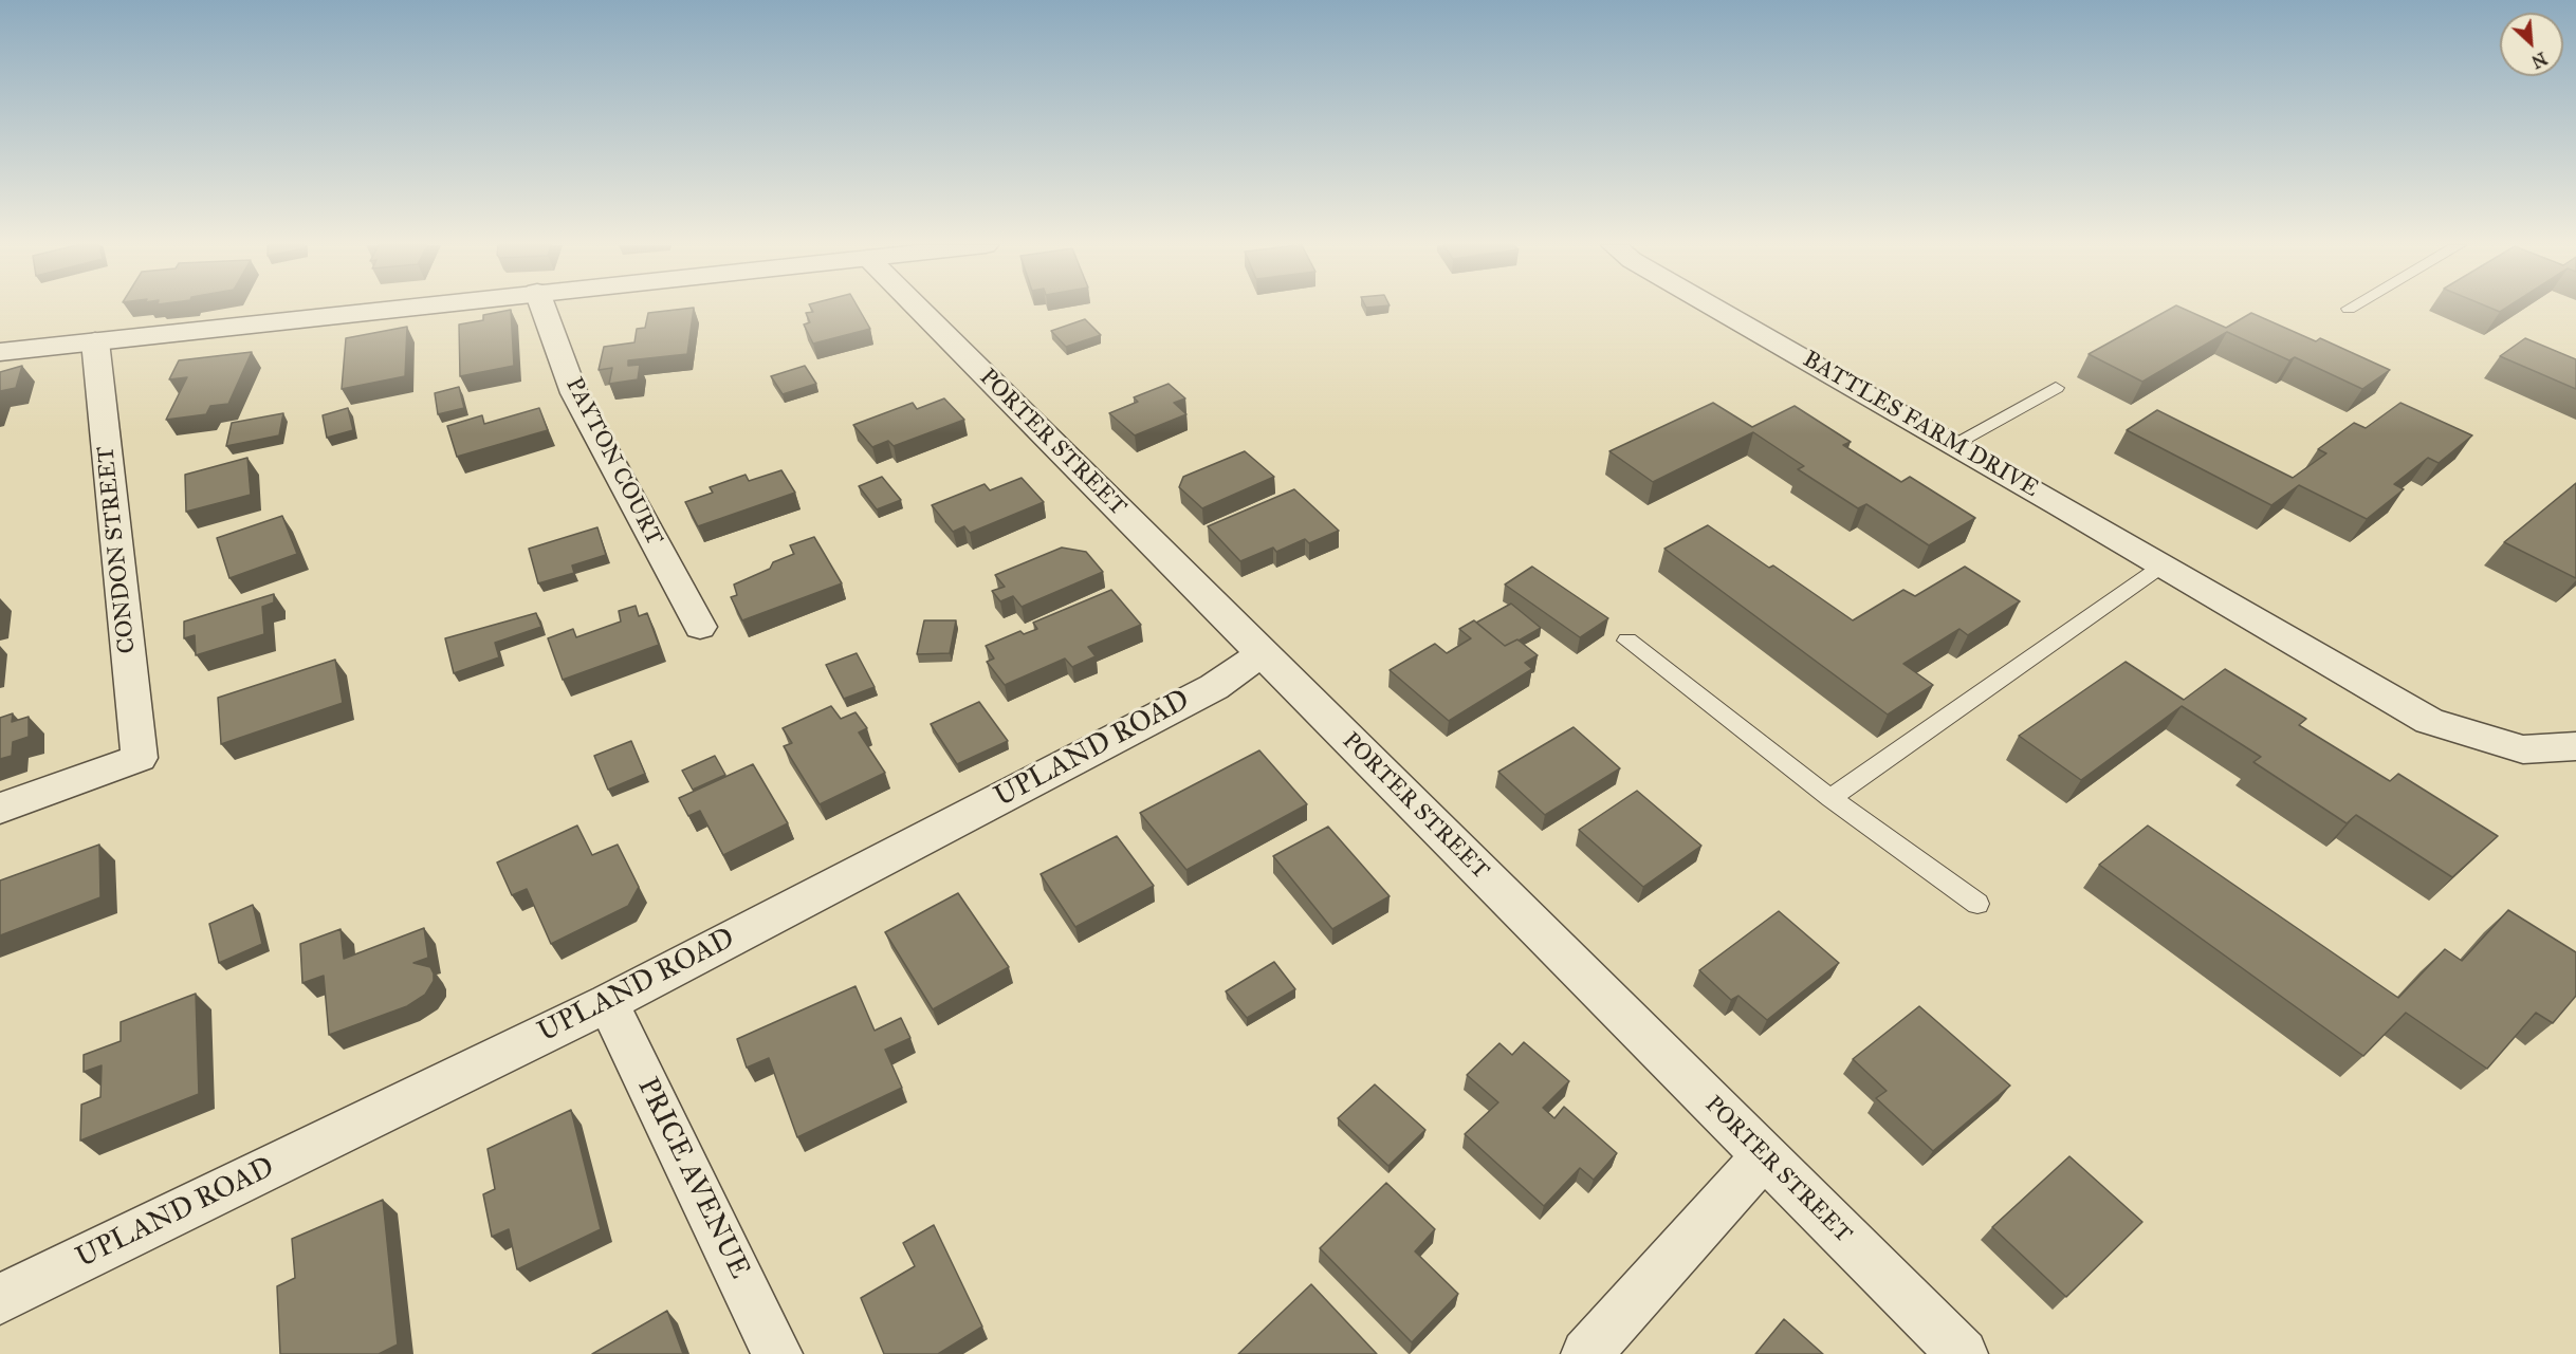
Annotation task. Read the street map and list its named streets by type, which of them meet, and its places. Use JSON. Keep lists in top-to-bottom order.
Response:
{
  "streets": {
    "street": [
      "BATTLES FARM DRIVE",
      "PORTER STREET",
      "PAYTON COURT",
      "CONDON STREET",
      "UPLAND ROAD",
      "PRICE AVENUE"
    ]
  },
  "crossings": [
    ["PORTER STREET", "UPLAND ROAD"],
    ["UPLAND ROAD", "PRICE AVENUE"]
  ],
  "north": "bottom right"
}
